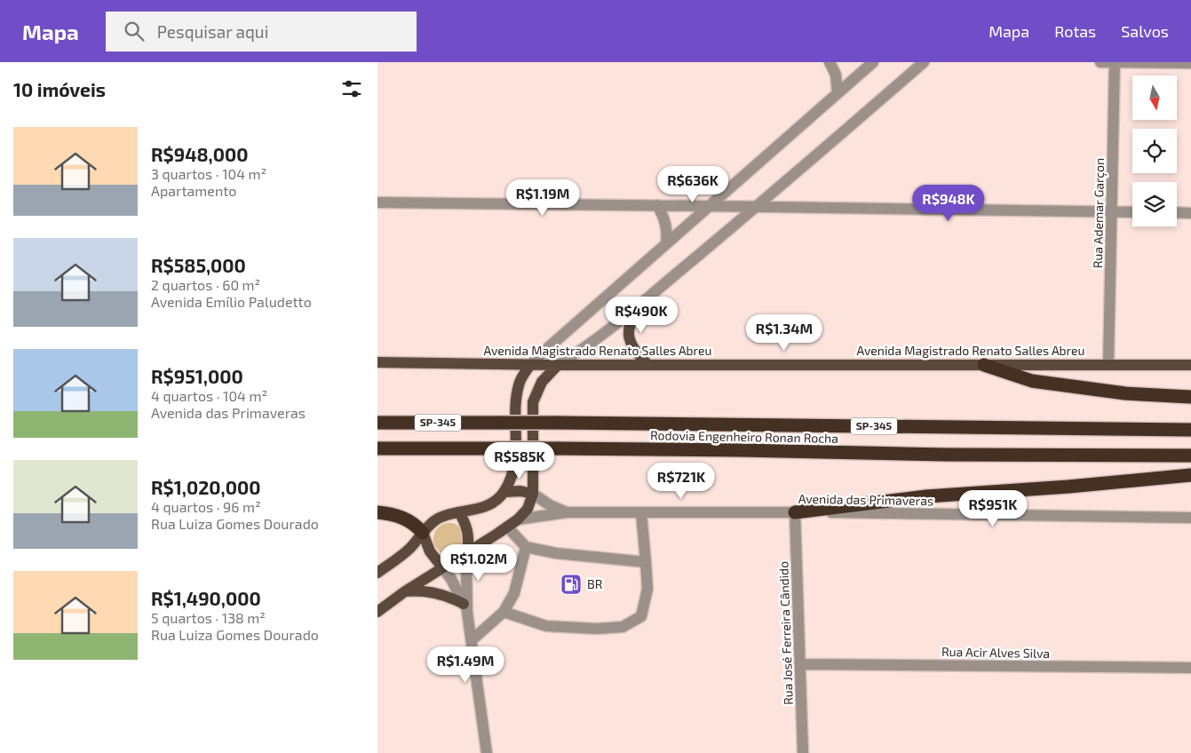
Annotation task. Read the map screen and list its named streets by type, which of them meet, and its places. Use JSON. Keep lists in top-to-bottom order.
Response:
{
  "streets": {
    "highway": ["SP-345", "Rodovia Engenheiro Ronan Rocha"],
    "main road": ["Avenida Magistrado Renato Salles Abreu"],
    "street": [
      "Rua Ademar Garçon",
      "Avenida das Primaveras",
      "Rua José Ferreira Cândido",
      "Rua Acir Alves Silva"
    ]
  },
  "crossings": [
    ["Rua Ademar Garçon", "Avenida Magistrado Renato Salles Abreu"],
    ["Avenida das Primaveras", "Rua José Ferreira Cândido"],
    ["Rua José Ferreira Cândido", "Rua Acir Alves Silva"]
  ],
  "places": {
    "fuel station": ["BR"]
  },
  "north": "bottom",
  "page": {
    "header": "Mapa",
    "search": "Pesquisar aqui",
    "nav": ["Mapa", "Rotas", "Salvos"],
    "heading": "10 imóveis",
    "list": [
      {
        "name": "R$948,000",
        "note": "3 quartos · 104 m² · Apartamento"
      },
      {
        "name": "R$585,000",
        "note": "2 quartos · 60 m² · Avenida Emílio Paludetto"
      },
      {
        "name": "R$951,000",
        "note": "4 quartos · 104 m² · Avenida das Primaveras"
      },
      {
        "name": "R$1,020,000",
        "note": "4 quartos · 96 m² · Rua Luiza Gomes Dourado"
      },
      {
        "name": "R$1,490,000",
        "note": "5 quartos · 138 m² · Rua Luiza Gomes Dourado"
      }
    ],
    "price": [
      "R$636K",
      "R$1.19M",
      "R$948K",
      "R$490K",
      "R$1.34M",
      "R$585K",
      "R$721K",
      "R$951K",
      "R$1.02M",
      "R$1.49M"
    ]
  }
}
